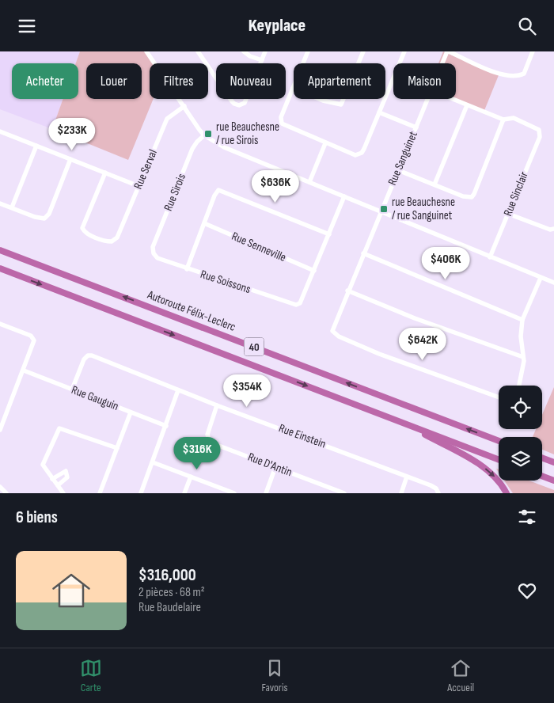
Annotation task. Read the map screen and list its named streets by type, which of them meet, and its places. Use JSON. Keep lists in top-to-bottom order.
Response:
{
  "streets": {
    "highway": ["Autoroute Félix-Leclerc", "40"],
    "street": [
      "Rue Sanguinet",
      "Rue Serval",
      "Rue Sirois",
      "Rue Sinclair",
      "Rue Senneville",
      "Rue Soissons",
      "Rue Gauguin",
      "Rue Einstein",
      "Rue D'Antin"
    ]
  },
  "crossings": [
    ["Rue Sirois", "Rue Soissons"],
    ["Rue Senneville", "Rue Soissons"],
    ["Rue Gauguin", "Rue Einstein"],
    ["Rue Einstein", "Rue D'Antin"]
  ],
  "places": {
    "transit": ["rue Beauchesne / rue Sirois", "rue Beauchesne / rue Sanguinet"]
  },
  "page": {
    "header": "Keyplace",
    "chip": [
      "Acheter",
      "Louer",
      "Filtres",
      "Nouveau",
      "Appartement",
      "Maison"
    ],
    "price": [
      "$233K",
      "$636K",
      "$406K",
      "$642K",
      "$354K",
      "$316K"
    ],
    "heading": "6 biens",
    "list": [
      {
        "name": "$316,000",
        "note": "2 pièces · 68 m² · Rue Baudelaire"
      }
    ],
    "tabs": ["Carte", "Favoris", "Accueil"]
  }
}
